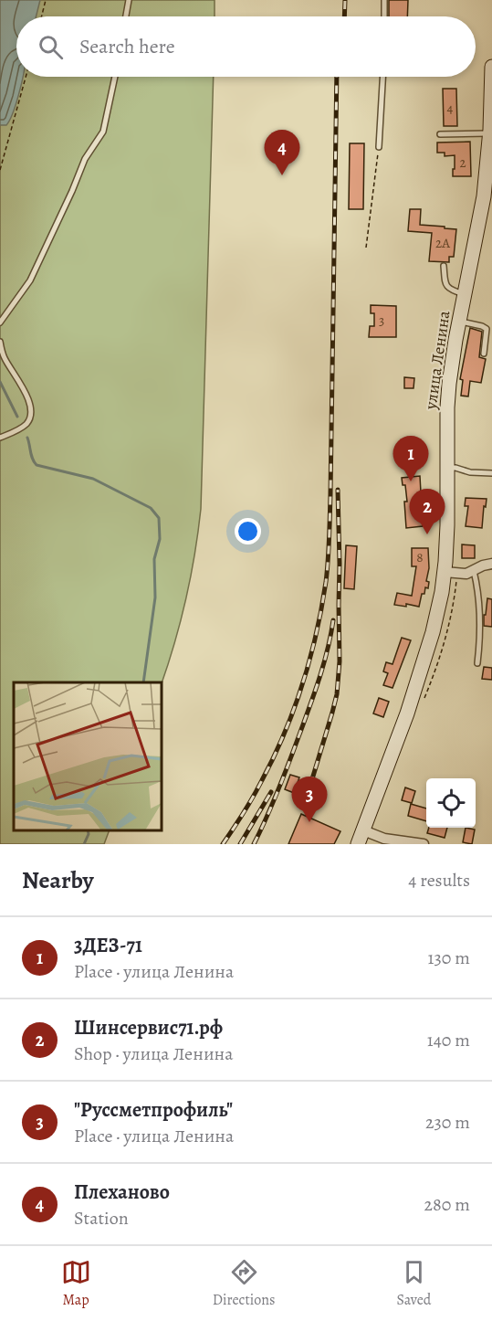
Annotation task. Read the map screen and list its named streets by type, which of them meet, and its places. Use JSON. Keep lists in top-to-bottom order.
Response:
{
  "streets": {
    "main road": ["улица Ленина"]
  },
  "house_numbers": [
    "4",
    "2",
    "2А",
    "3",
    "8"
  ],
  "page": {
    "search": "Search here",
    "pins": [
      "4",
      "1",
      "2",
      "3"
    ],
    "heading": ["Nearby", "4 results"],
    "list": [
      {
        "mark": "1",
        "name": "3ДЕЗ-71",
        "note": "Place · улица Ленина",
        "value": "130 m"
      },
      {
        "mark": "2",
        "name": "Шинсервис71.рф",
        "note": "Shop · улица Ленина",
        "value": "140 m"
      },
      {
        "mark": "3",
        "name": "\"Руссметпрофиль\"",
        "note": "Place · улица Ленина",
        "value": "230 m"
      },
      {
        "mark": "4",
        "name": "Плеханово",
        "note": "Station",
        "value": "280 m"
      }
    ],
    "nav": ["Map", "Directions", "Saved"]
  }
}
